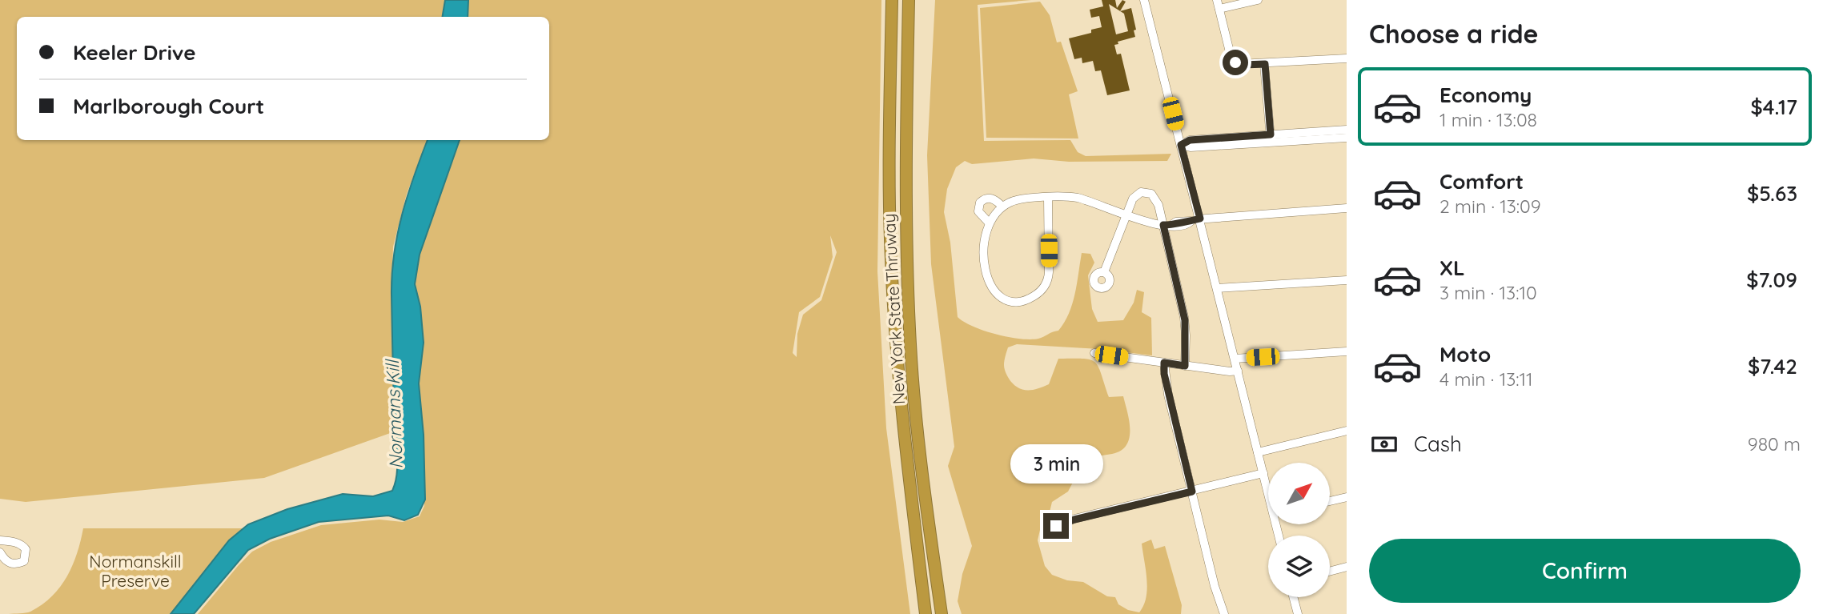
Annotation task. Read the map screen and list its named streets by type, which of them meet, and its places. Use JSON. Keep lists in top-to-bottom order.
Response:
{
  "streets": {
    "highway": ["New York State Thruway"]
  },
  "water": ["Normans Kill"],
  "parks": ["Normanskill Preserve"],
  "north": "top right",
  "page": {
    "heading": "Choose a ride",
    "banner": ["Keeler Drive", "Marlborough Court"],
    "list": [
      {
        "name": "Economy",
        "note": "1 min · 13:08",
        "value": "$4.17"
      },
      {
        "name": "Comfort",
        "note": "2 min · 13:09",
        "value": "$5.63"
      },
      {
        "name": "XL",
        "note": "3 min · 13:10",
        "value": "$7.09"
      },
      {
        "name": "Moto",
        "note": "4 min · 13:11",
        "value": "$7.42"
      }
    ],
    "pay": ["Cash", "980 m"],
    "bubble": "3 min",
    "buttons": "Confirm"
  }
}
